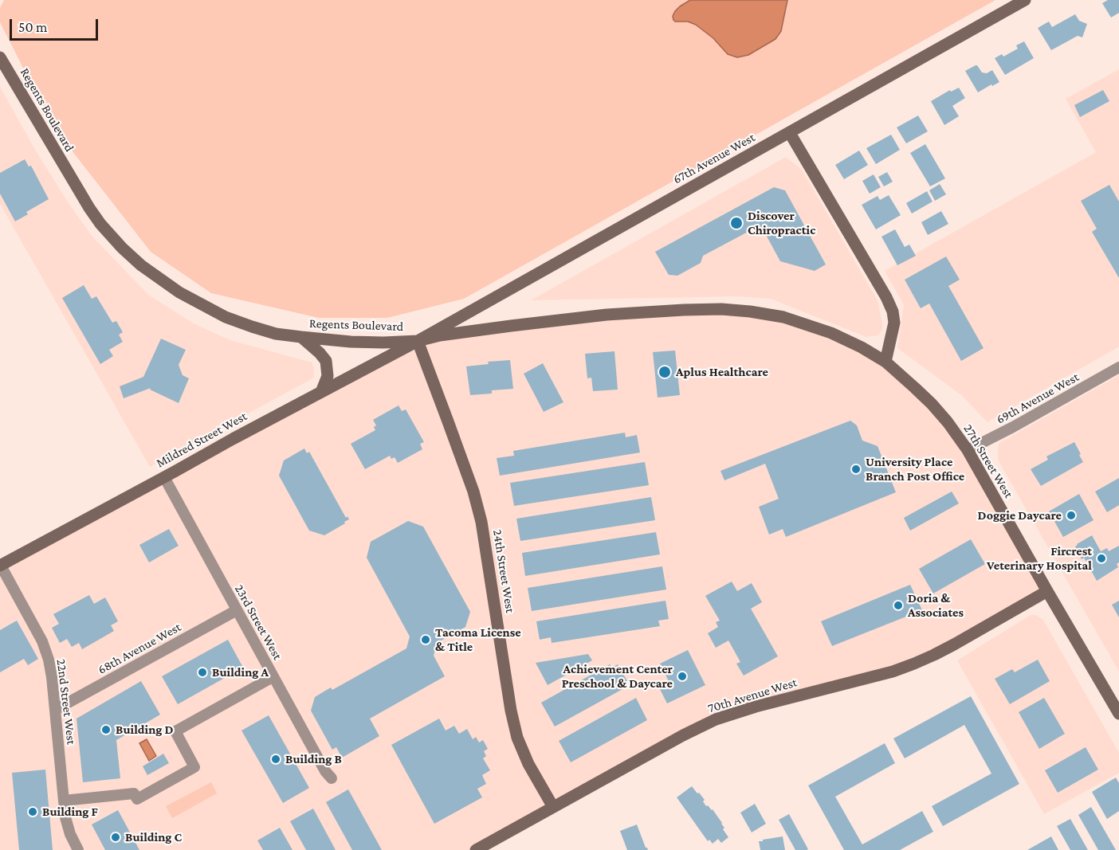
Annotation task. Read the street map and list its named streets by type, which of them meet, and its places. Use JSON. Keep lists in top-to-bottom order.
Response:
{
  "streets": {
    "street": [
      "Regents Boulevard",
      "67th Avenue West",
      "69th Avenue West",
      "Mildred Street West",
      "27th Street West",
      "24th Street West",
      "23rd Street West",
      "68th Avenue West",
      "70th Avenue West",
      "22nd Street West"
    ]
  },
  "crossings": [
    ["Regents Boulevard", "67th Avenue West"],
    ["Regents Boulevard", "Mildred Street West"],
    ["Regents Boulevard", "27th Street West"],
    ["Regents Boulevard", "24th Street West"],
    ["67th Avenue West", "Mildred Street West"],
    ["67th Avenue West", "24th Street West"],
    ["69th Avenue West", "27th Street West"],
    ["Mildred Street West", "24th Street West"],
    ["Mildred Street West", "23rd Street West"],
    ["Mildred Street West", "22nd Street West"],
    ["27th Street West", "70th Avenue West"],
    ["24th Street West", "70th Avenue West"],
    ["23rd Street West", "68th Avenue West"],
    ["68th Avenue West", "22nd Street West"]
  ],
  "places": [
    "Discover Chiropractic",
    "Aplus Healthcare",
    "University Place Branch Post Office",
    "Doggie Daycare",
    "Fircrest Veterinary Hospital",
    "Doria & Associates",
    "Tacoma License & Title",
    "Building A",
    "Achievement Center Preschool & Daycare",
    "Building D",
    "Building B",
    "Building F",
    "Building C"
  ],
  "scale_bar": "50 m"
}
